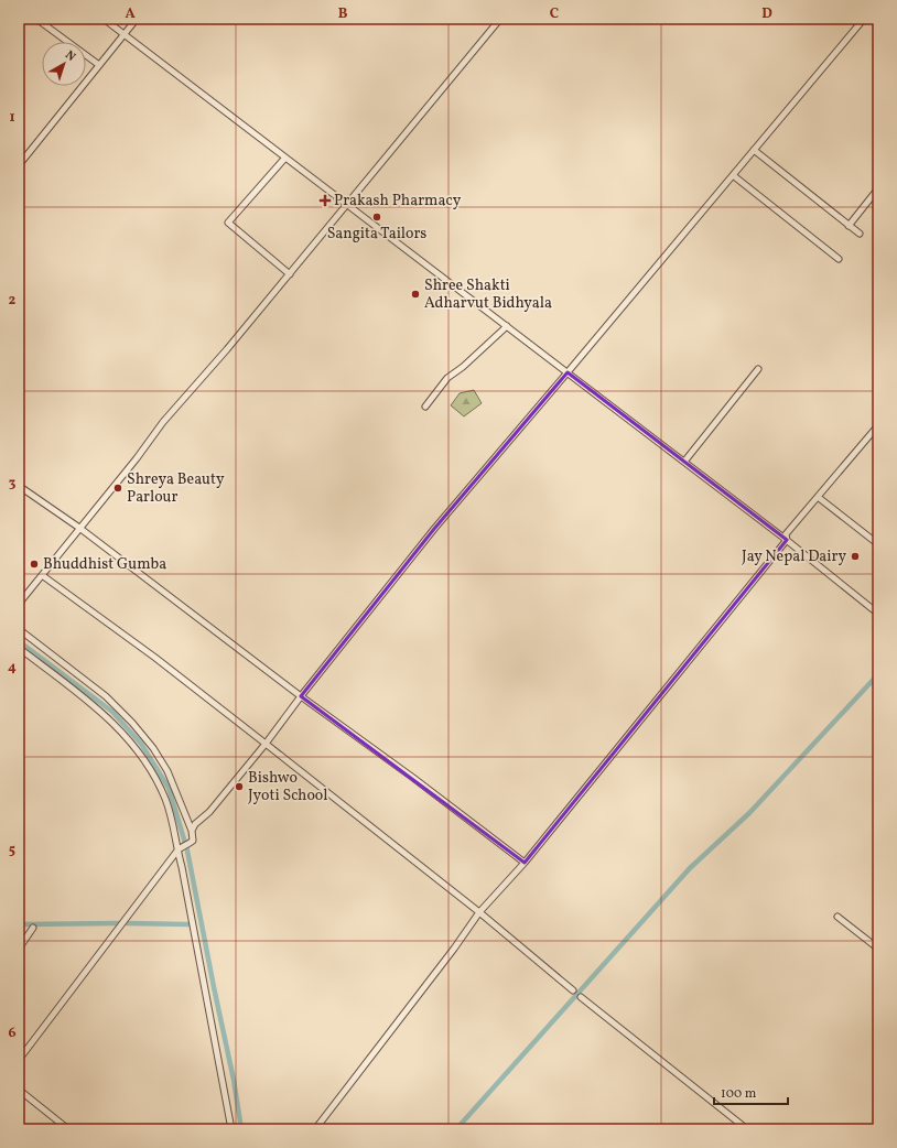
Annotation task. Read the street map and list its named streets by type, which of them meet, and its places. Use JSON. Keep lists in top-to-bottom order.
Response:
{
  "places": {
    "health": ["Prakash Pharmacy"],
    "other": [
      "Sangita Tailors",
      "Shree Shakti Adharvut Bidhyala",
      "Shreya Beauty Parlour",
      "Jay Nepal Dairy",
      "Bhuddhist Gumba",
      "Bishwo Jyoti School"
    ]
  },
  "scale_bar": "100 m",
  "north": "top right",
  "grid": {
    "columns": [
      "A",
      "B",
      "C",
      "D"
    ],
    "rows": [
      "1",
      "2",
      "3",
      "4",
      "5",
      "6"
    ]
  }
}
